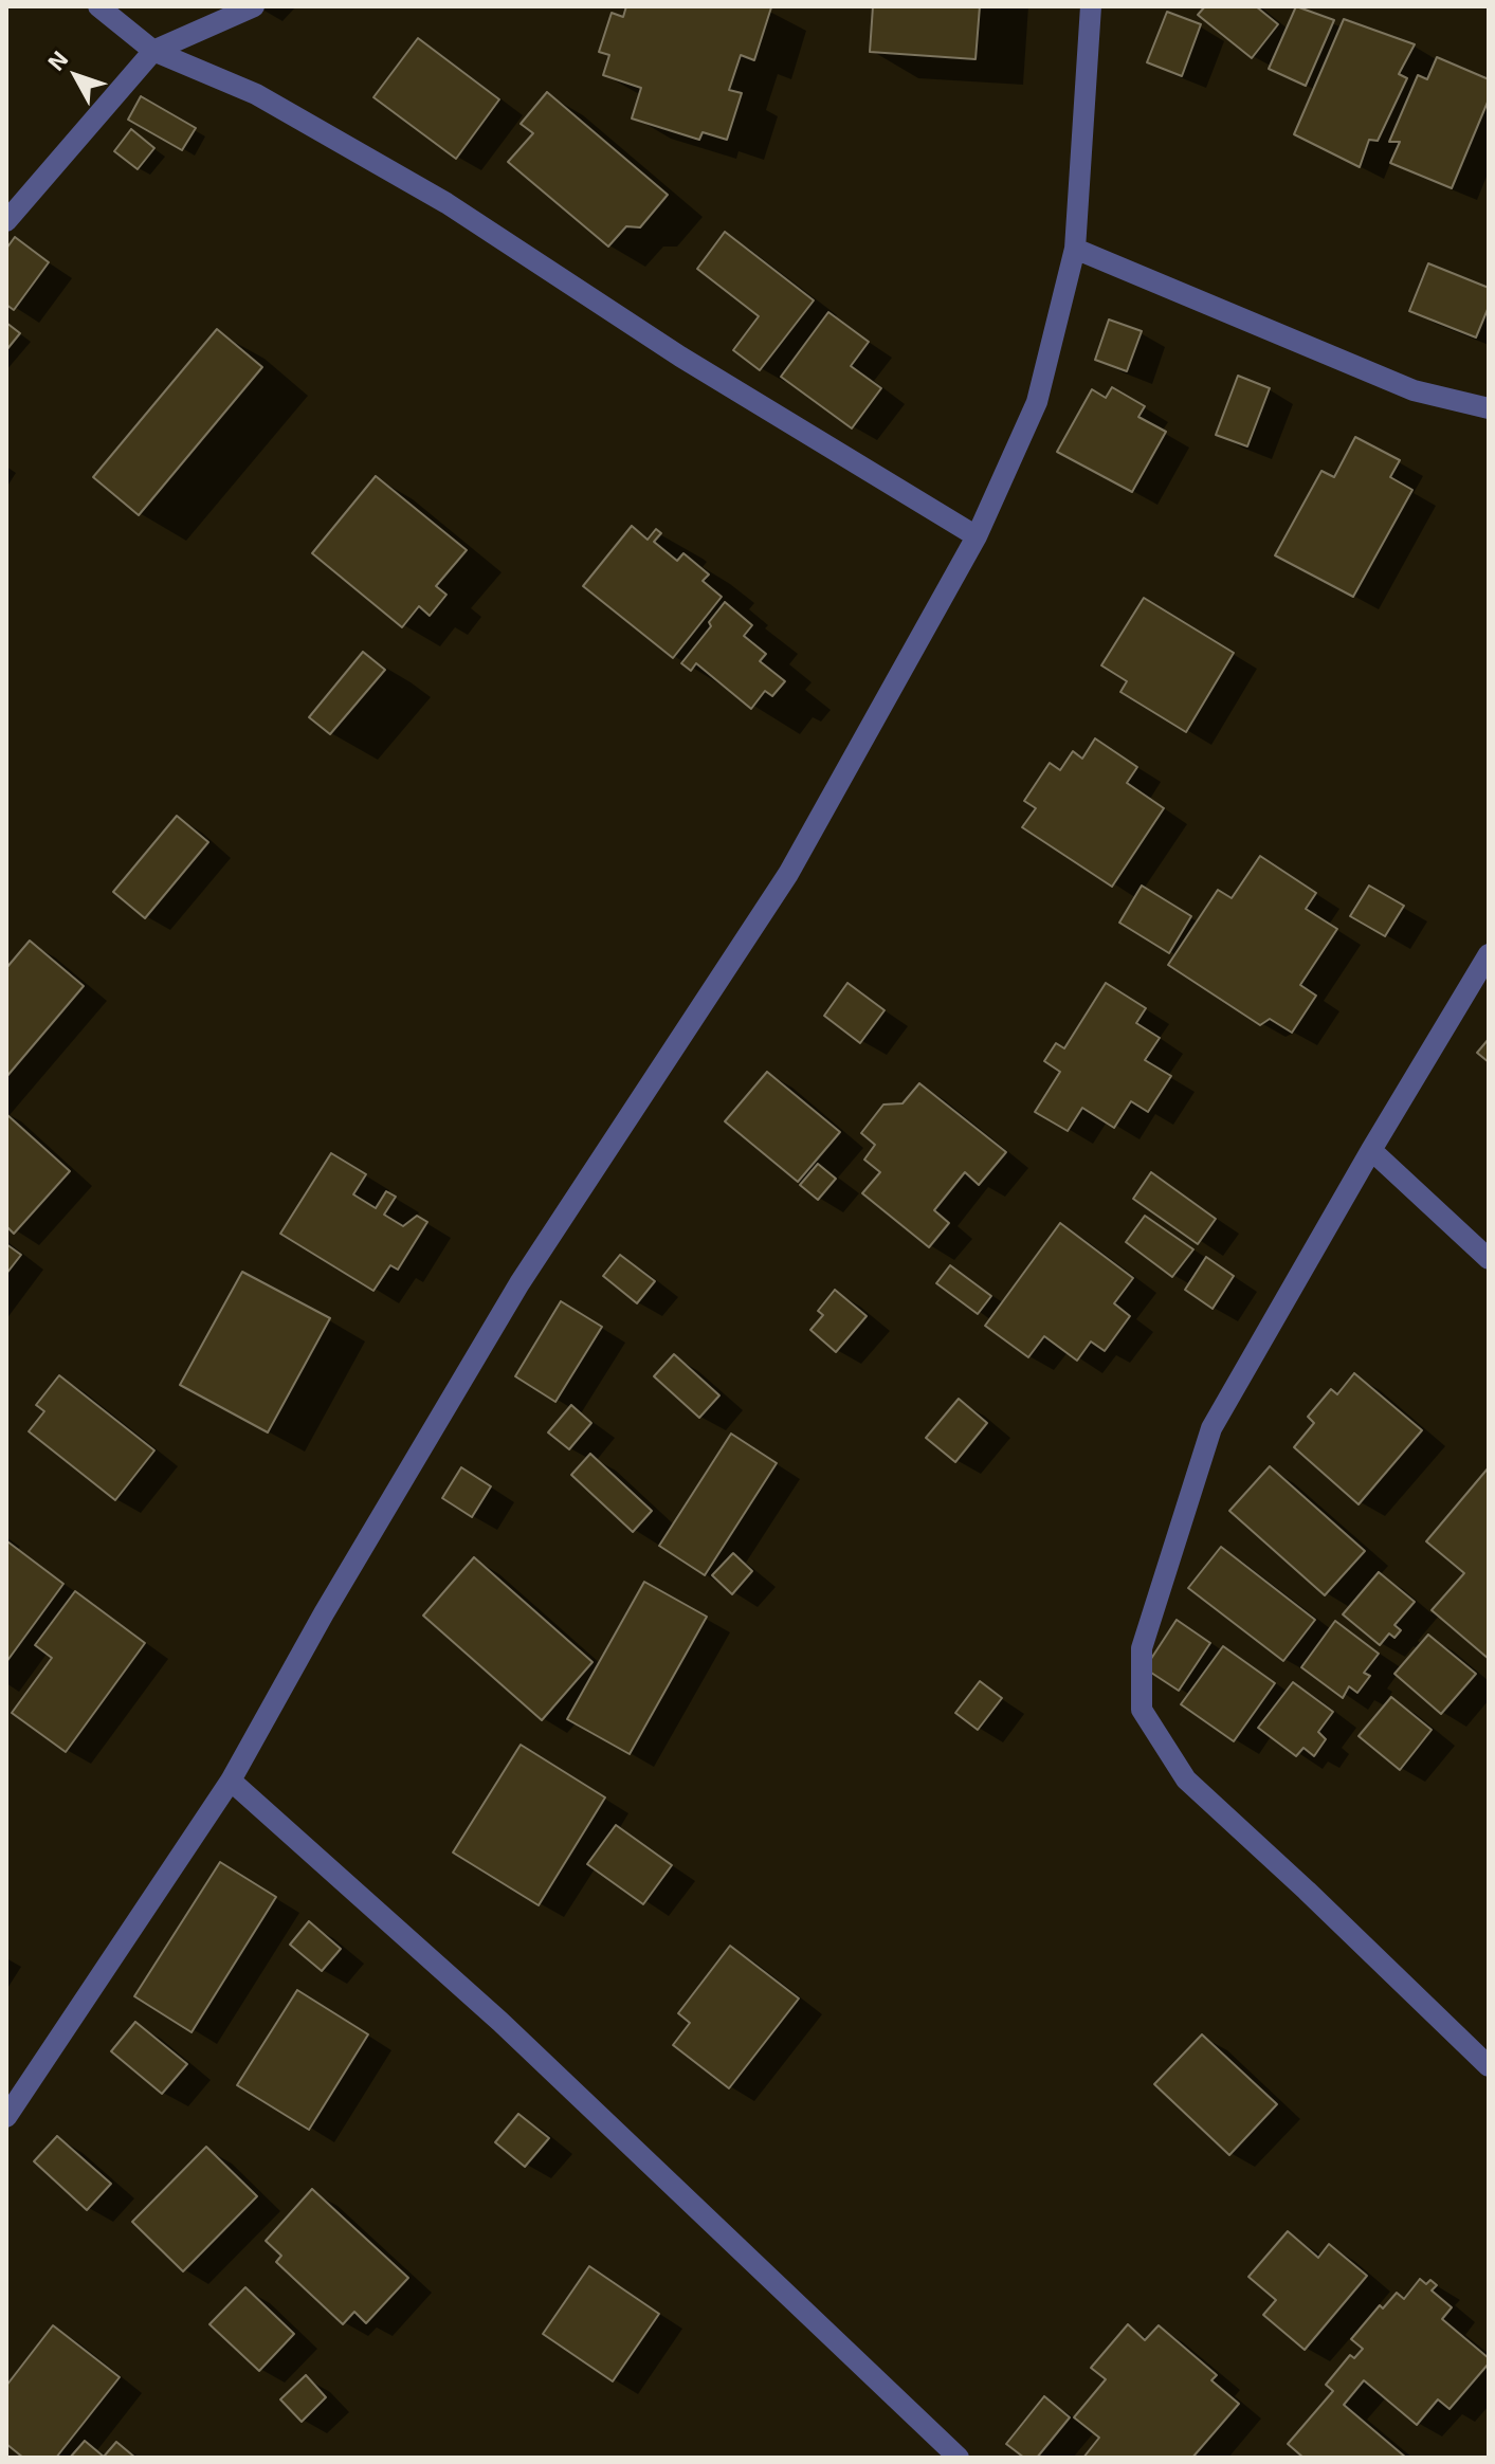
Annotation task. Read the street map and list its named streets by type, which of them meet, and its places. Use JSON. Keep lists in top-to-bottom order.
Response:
{
  "north": "top left"
}
